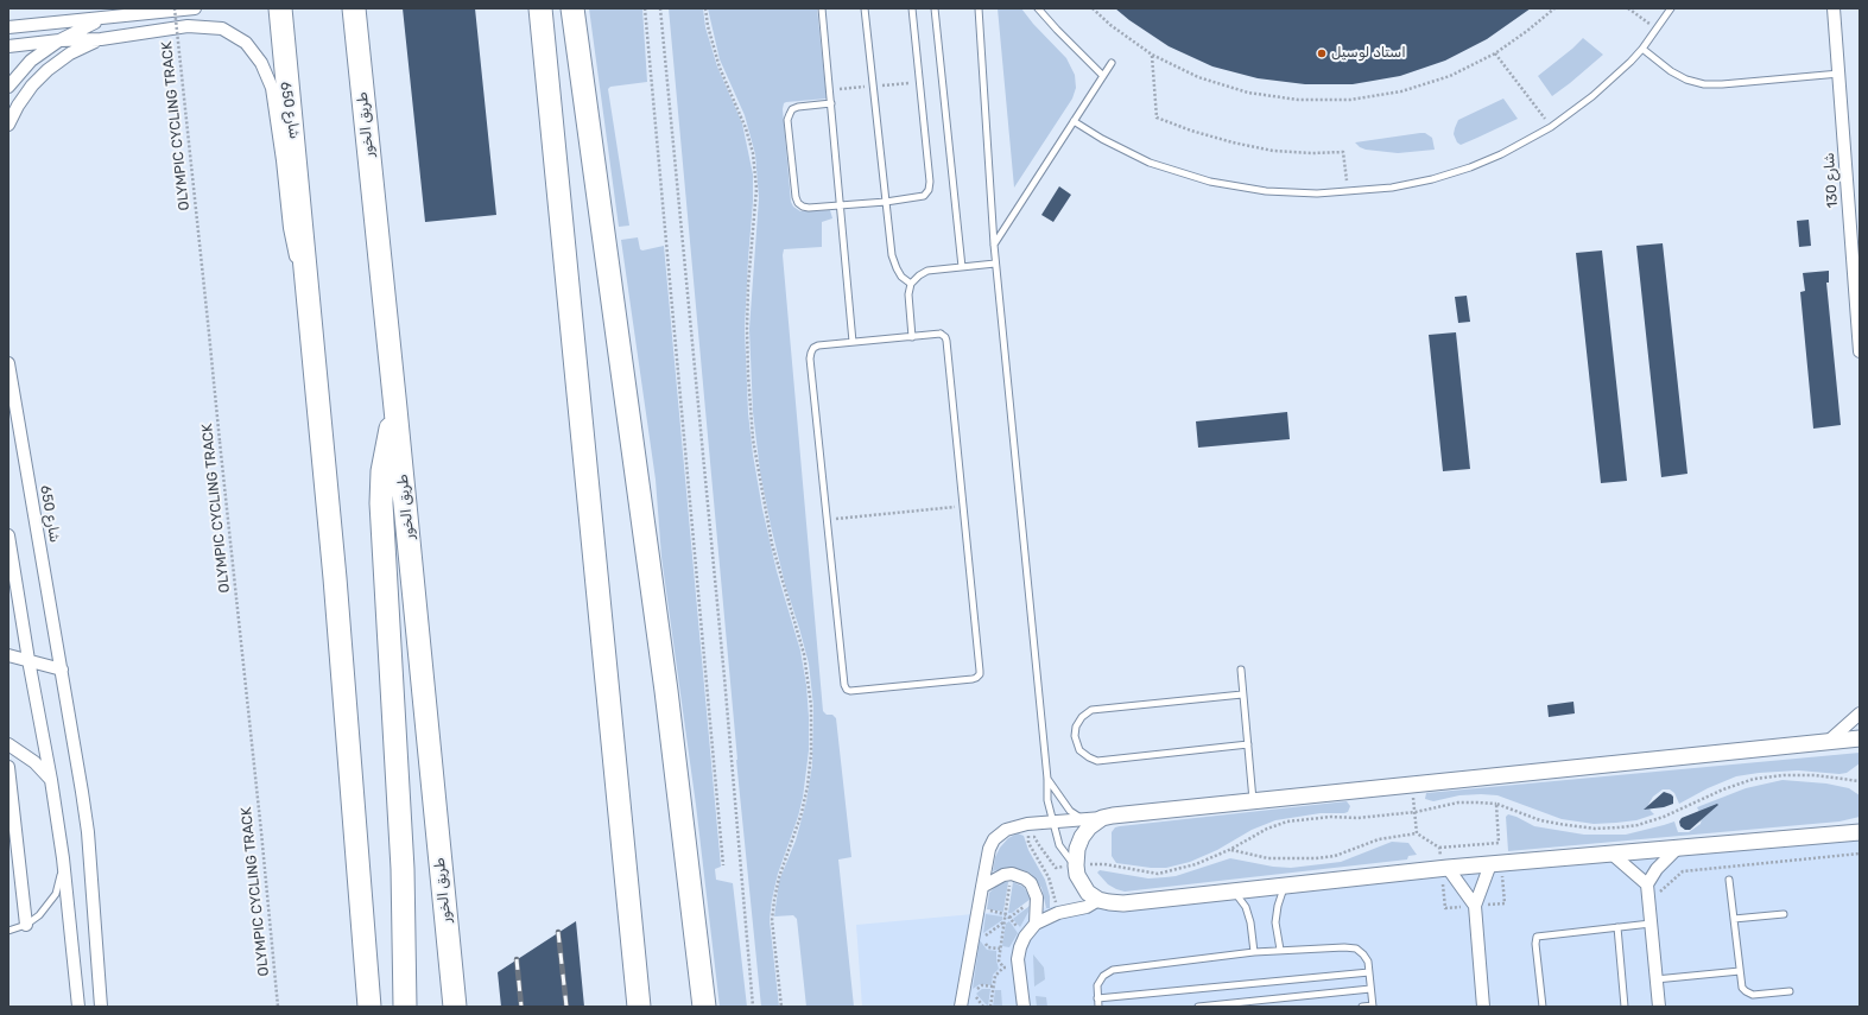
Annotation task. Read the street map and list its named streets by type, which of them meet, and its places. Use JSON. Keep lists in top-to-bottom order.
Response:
{
  "streets": {
    "highway": ["طريق الخور"],
    "street": ["شارع 650", "شارع 130"],
    "path": ["OLYMPIC CYCLING TRACK"]
  },
  "places": ["استاد لوسيل"]
}
